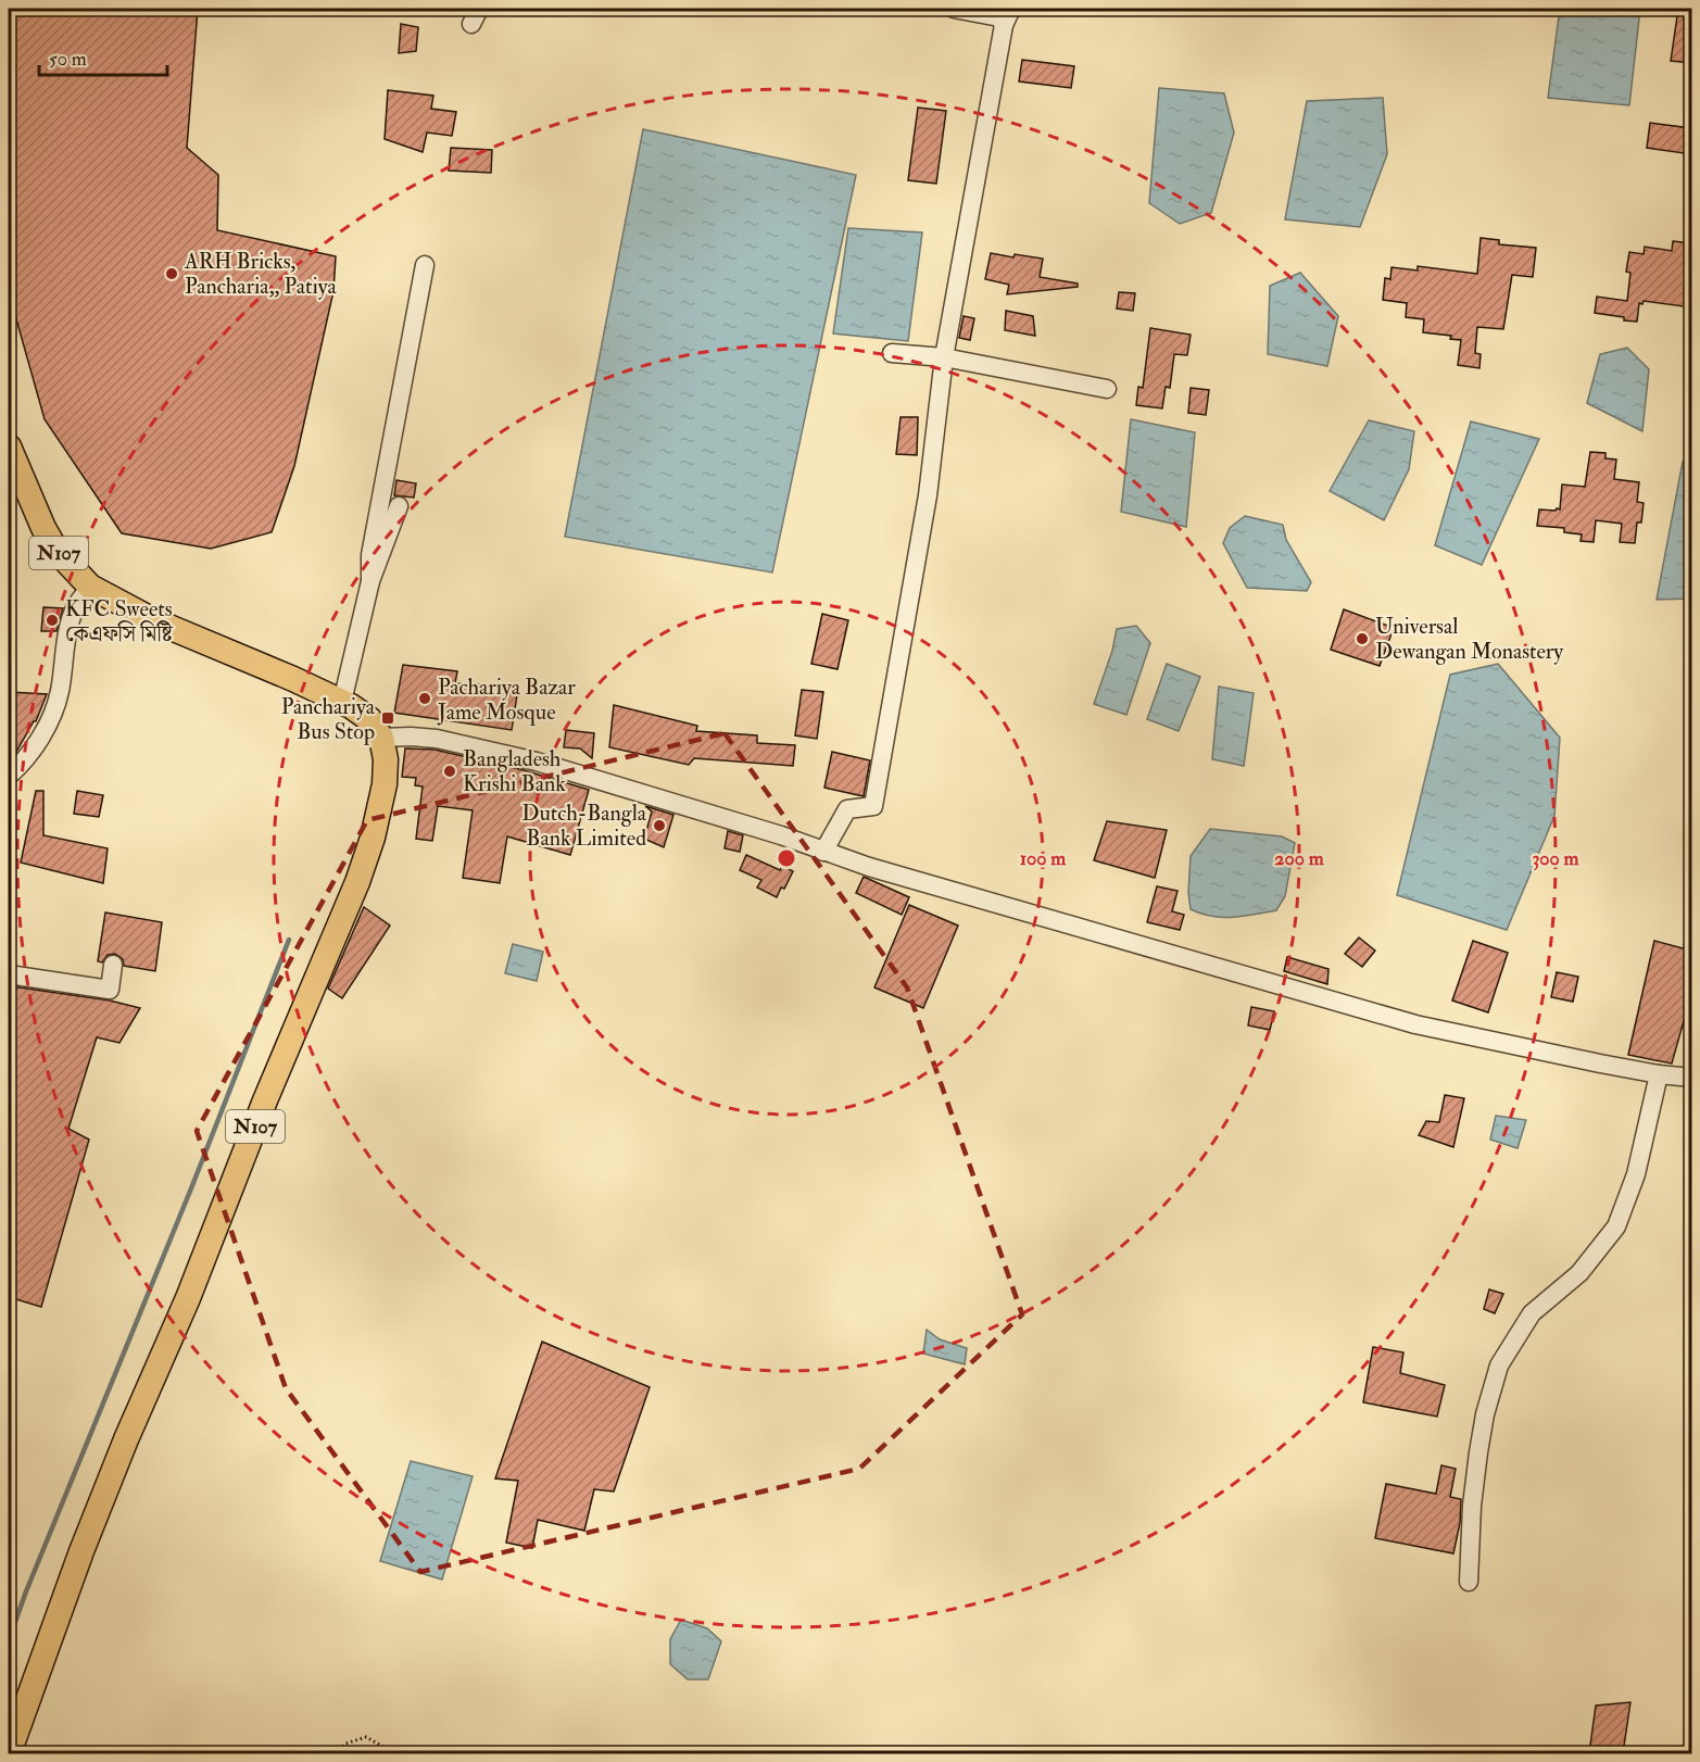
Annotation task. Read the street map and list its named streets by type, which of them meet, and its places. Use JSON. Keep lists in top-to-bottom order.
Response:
{
  "streets": {
    "highway": ["N107"]
  },
  "places": {
    "other": [
      "ARH Bricks, Pancharia,, Patiya",
      "KFC Sweets কেএফসি মিষ্টি",
      "Universal Dewangan Monastery",
      "Pachariya Bazar Jame Mosque",
      "Bangladesh Krishi Bank",
      "Dutch-Bangla Bank Limited"
    ],
    "transit": ["Panchariya Bus Stop"]
  },
  "scale_bar": "50 m",
  "rings": ["100 m", "200 m", "300 m"]
}
